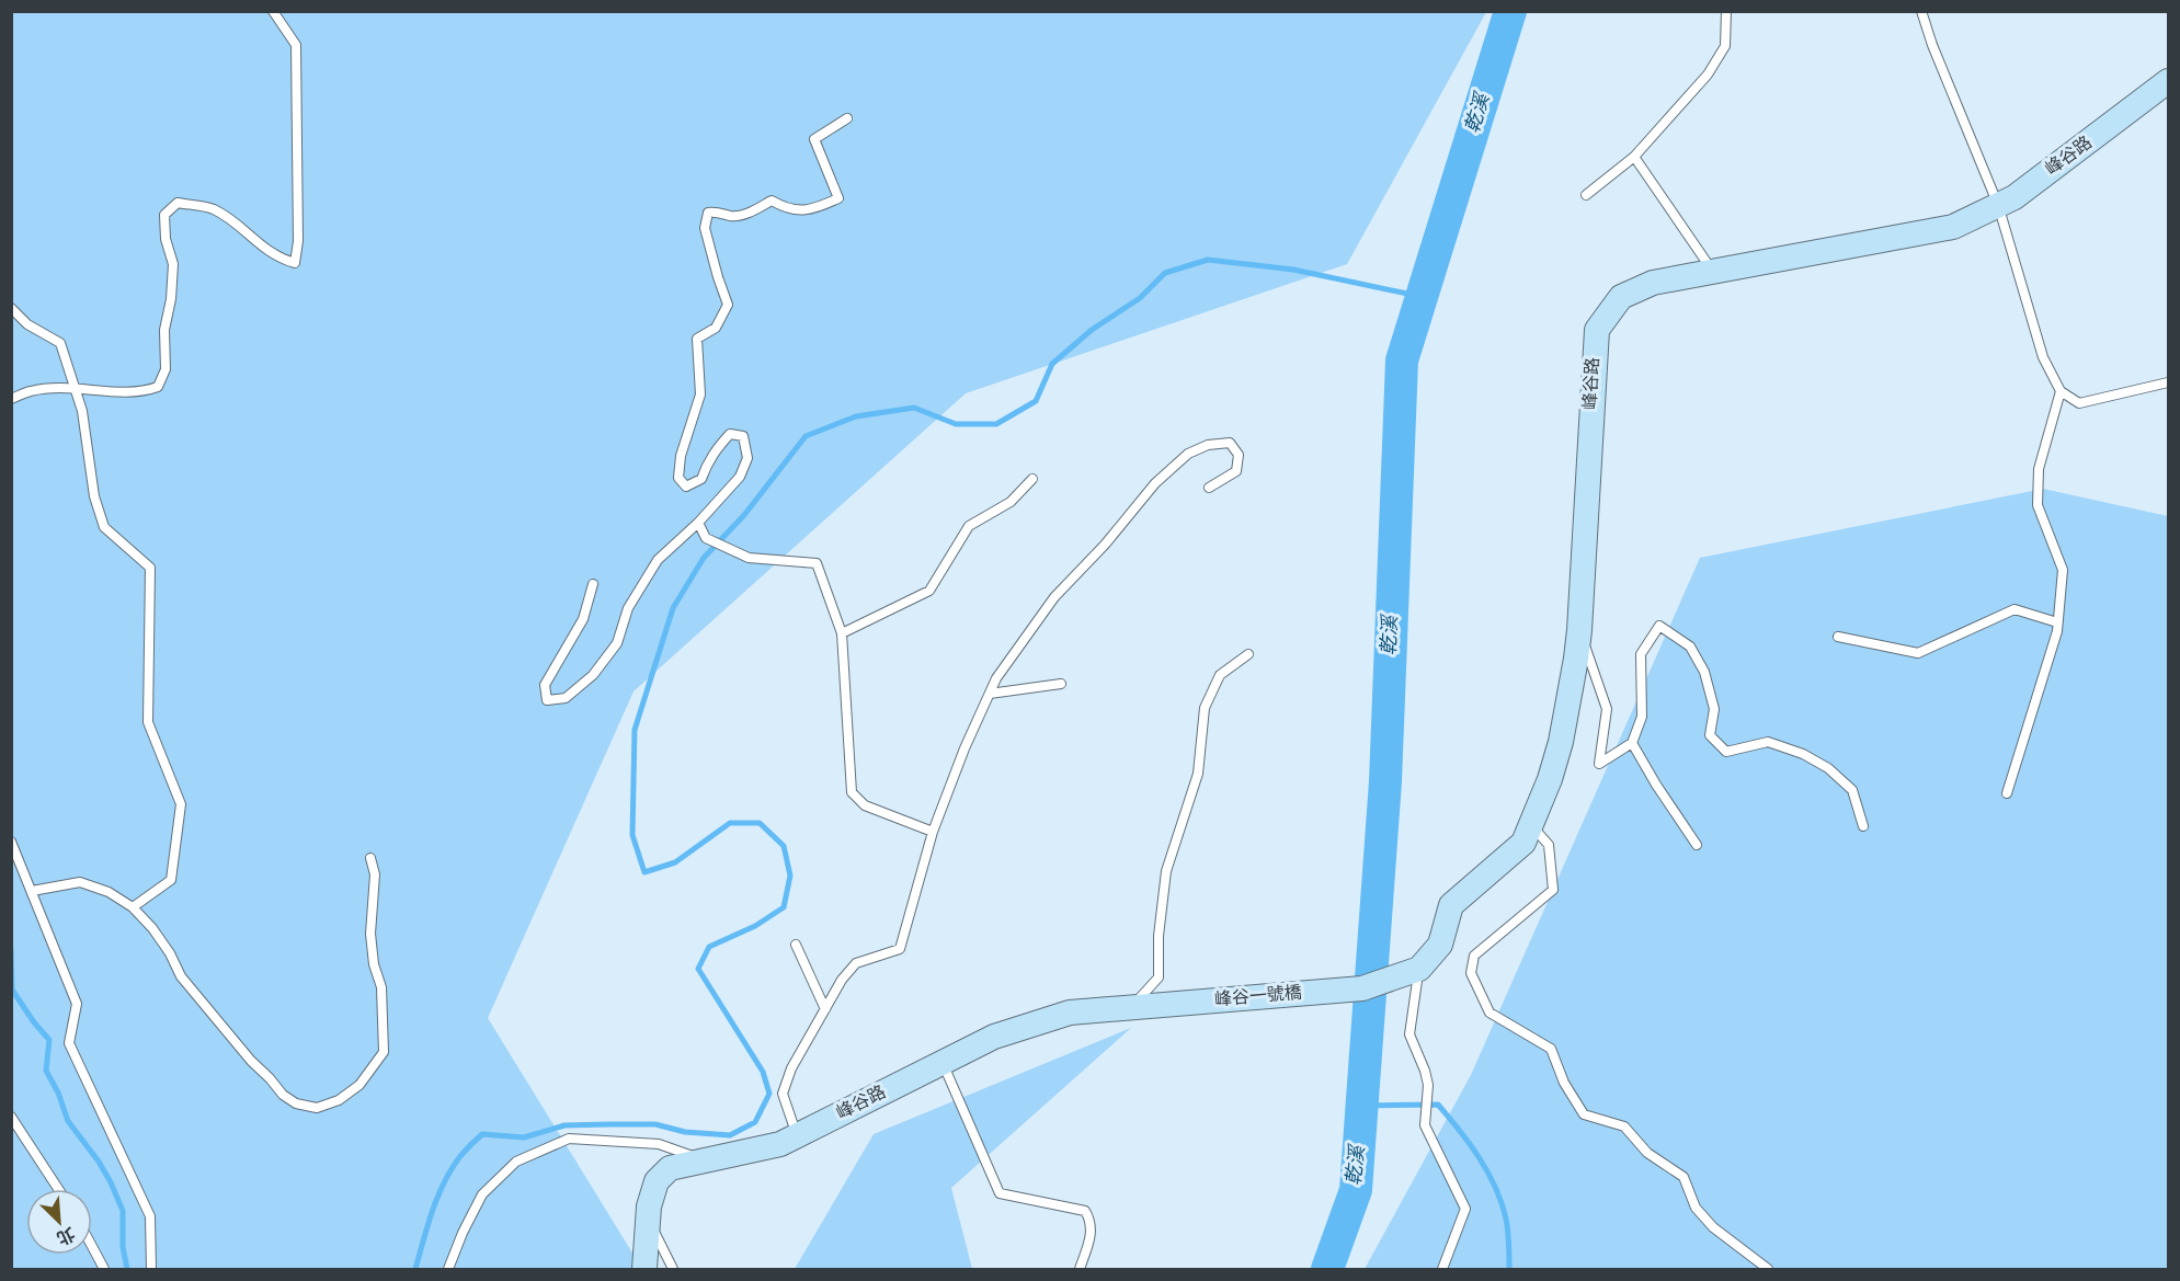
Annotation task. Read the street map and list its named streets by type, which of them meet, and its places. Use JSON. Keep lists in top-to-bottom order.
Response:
{
  "streets": {
    "street": ["峰谷路", "峰谷一號橋"]
  },
  "crossings": [
    ["峰谷路", "峰谷一號橋"]
  ],
  "water": ["乾溪"],
  "north": "bottom right"
}
